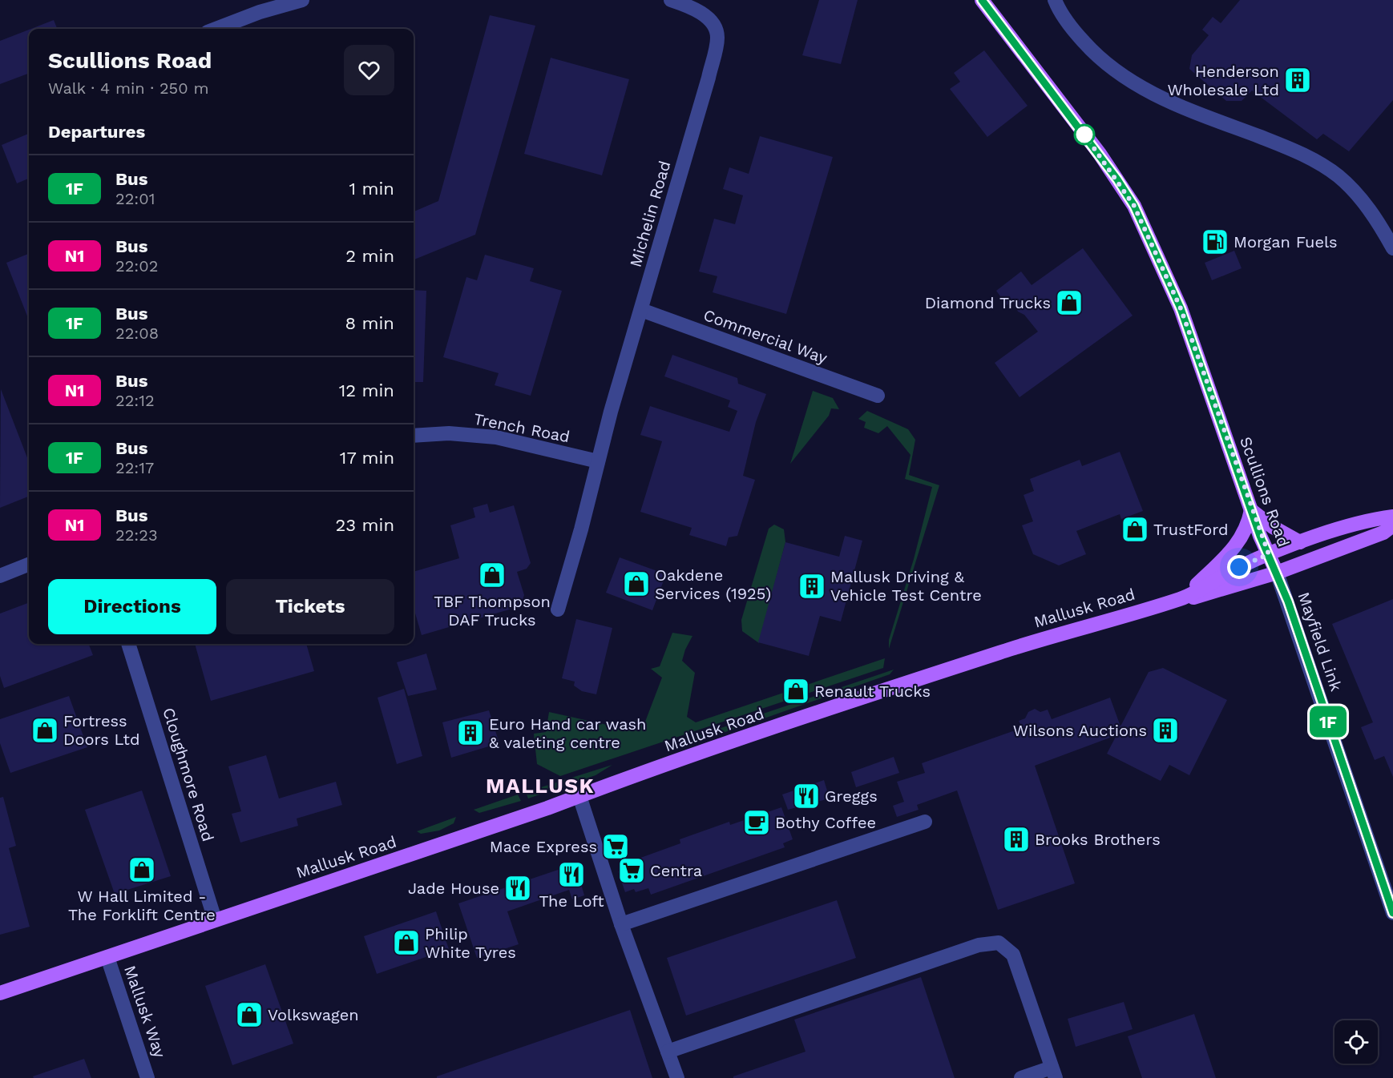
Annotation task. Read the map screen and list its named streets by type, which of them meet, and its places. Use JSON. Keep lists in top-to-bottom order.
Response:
{
  "streets": {
    "main road": ["Scullions Road", "Mallusk Road"],
    "street": [
      "Michelin Road",
      "Commercial Way",
      "Trench Road",
      "Mayfield Link",
      "Cloughmore Road",
      "Mallusk Way"
    ]
  },
  "crossings": [
    ["Michelin Road", "Commercial Way"],
    ["Michelin Road", "Trench Road"],
    ["Scullions Road", "Mallusk Road"],
    ["Scullions Road", "Mayfield Link"],
    ["Mallusk Road", "Cloughmore Road"],
    ["Mallusk Road", "Mallusk Way"]
  ],
  "districts": ["MALLUSK"],
  "places": {
    "building": [
      "Henderson Wholesale Ltd",
      "Mallusk Driving & Vehicle Test Centre",
      "Wilsons Auctions",
      "Euro Hand car wash & valeting centre",
      "Brooks Brothers"
    ],
    "fuel station": ["Morgan Fuels"],
    "shop": [
      "Diamond Trucks",
      "TrustFord",
      "TBF Thompson DAF Trucks",
      "Oakdene Services (1925)",
      "Renault Trucks",
      "Fortress Doors Ltd",
      "W Hall Limited - The Forklift Centre",
      "Philip White Tyres",
      "Volkswagen"
    ],
    "restaurant": ["Greggs", "The Loft", "Jade House"],
    "cafe": ["Bothy Coffee"],
    "supermarket": ["Mace Express", "Centra"]
  },
  "lines": ["bus line 1F"],
  "page": {
    "on_map": "1F",
    "heading": [
      ["Scullions Road", "Walk · 4 min · 250 m"],
      "Departures"
    ],
    "list": [
      {
        "mark": "1F",
        "name": "Bus",
        "note": "22:01",
        "value": "1 min"
      },
      {
        "mark": "N1",
        "name": "Bus",
        "note": "22:02",
        "value": "2 min"
      },
      {
        "mark": "1F",
        "name": "Bus",
        "note": "22:08",
        "value": "8 min"
      },
      {
        "mark": "N1",
        "name": "Bus",
        "note": "22:12",
        "value": "12 min"
      },
      {
        "mark": "1F",
        "name": "Bus",
        "note": "22:17",
        "value": "17 min"
      },
      {
        "mark": "N1",
        "name": "Bus",
        "note": "22:23",
        "value": "23 min"
      }
    ],
    "buttons": ["Directions", "Tickets"]
  }
}
